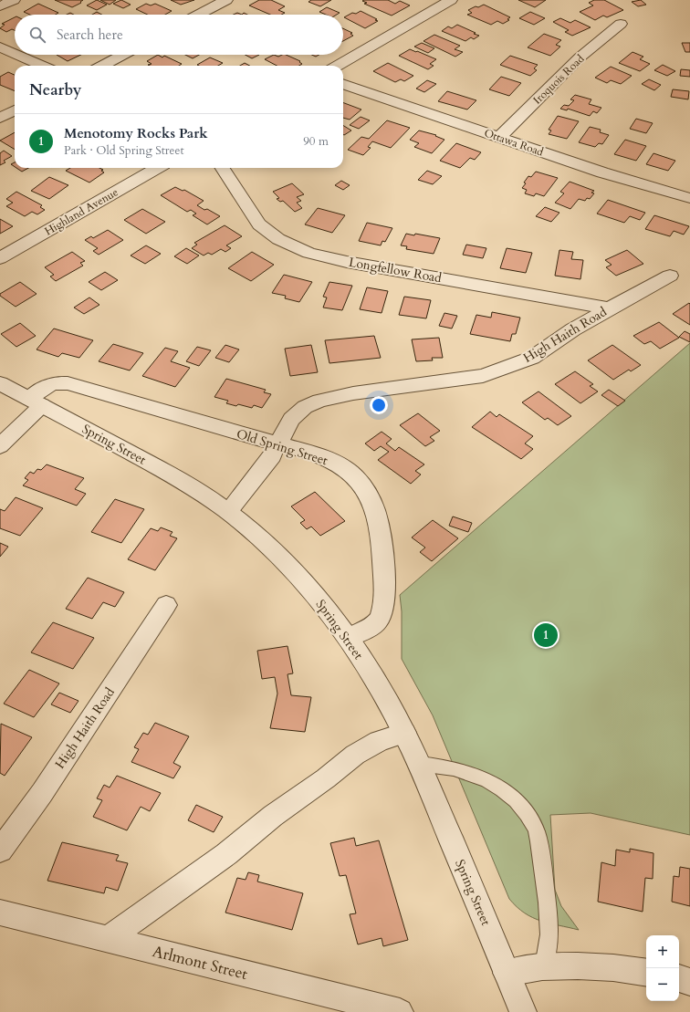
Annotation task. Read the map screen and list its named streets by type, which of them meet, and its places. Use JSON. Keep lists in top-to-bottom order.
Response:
{
  "streets": {
    "street": [
      "Iroquois Road",
      "Ottawa Road",
      "Highland Avenue",
      "Longfellow Road",
      "High Haith Road",
      "Spring Street",
      "Old Spring Street",
      "Arlmont Street"
    ]
  },
  "crossings": [
    ["Iroquois Road", "Ottawa Road"],
    ["Longfellow Road", "High Haith Road"],
    ["High Haith Road", "Spring Street"],
    ["High Haith Road", "Old Spring Street"],
    ["Spring Street", "Old Spring Street"]
  ],
  "page": {
    "search": "Search here",
    "heading": "Nearby",
    "list": [
      {
        "mark": "1",
        "name": "Menotomy Rocks Park",
        "note": "Park · Old Spring Street",
        "value": "90 m"
      }
    ],
    "pins": "1",
    "map_buttons": ["+", "−"]
  }
}
